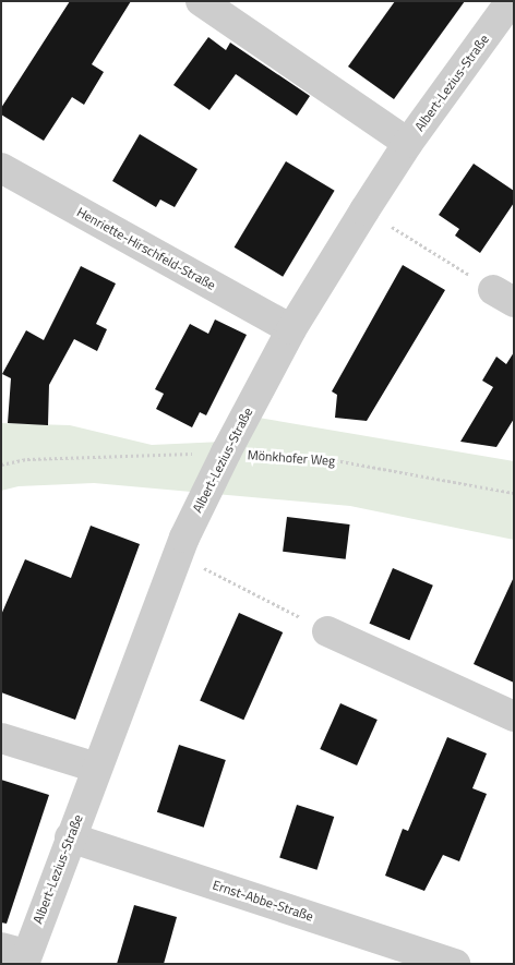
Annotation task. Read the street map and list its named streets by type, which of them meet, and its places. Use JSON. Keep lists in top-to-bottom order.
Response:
{
  "streets": {
    "street": ["Albert-Lezius-Straße", "Henriette-Hirschfeld-Straße", "Ernst-Abbe-Straße"],
    "path": ["Mönkhofer Weg"]
  },
  "crossings": [
    ["Albert-Lezius-Straße", "Henriette-Hirschfeld-Straße"],
    ["Albert-Lezius-Straße", "Mönkhofer Weg"],
    ["Albert-Lezius-Straße", "Ernst-Abbe-Straße"]
  ]
}
